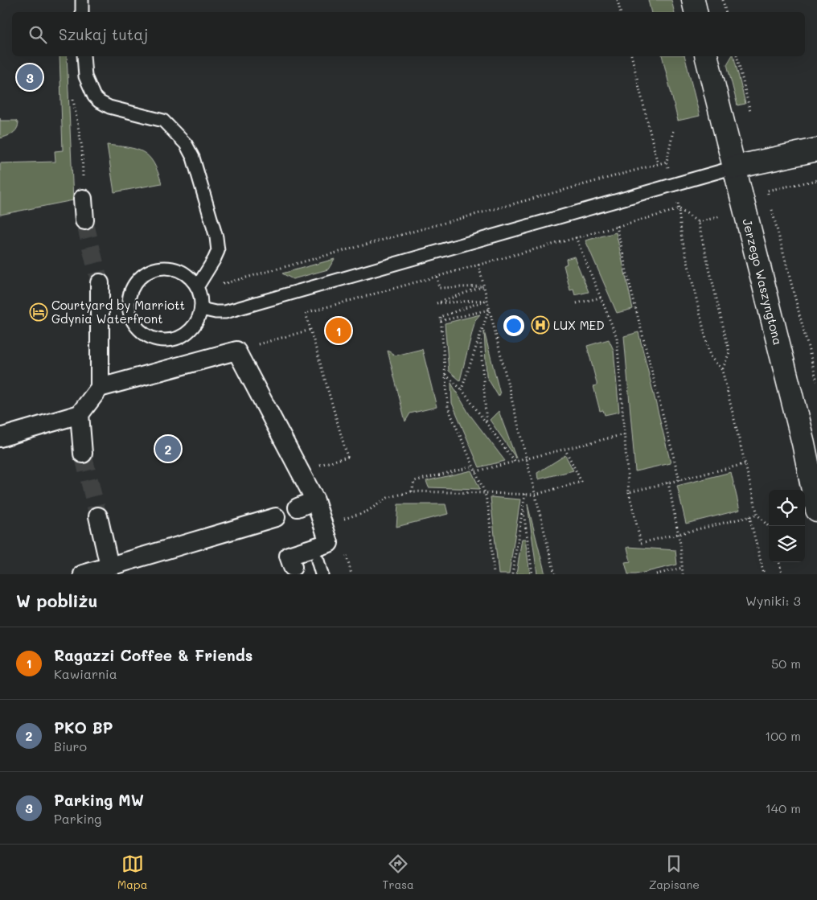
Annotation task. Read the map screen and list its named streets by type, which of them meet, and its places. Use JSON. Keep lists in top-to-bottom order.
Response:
{
  "streets": {
    "street": ["Jerzego Waszyngtona"]
  },
  "places": {
    "hotel": ["Courtyard by Marriott Gdynia Waterfront"],
    "hospital": ["LUX MED"]
  },
  "page": {
    "search": "Szukaj tutaj",
    "pins": ["3", "1", "2"],
    "heading": ["W pobliżu", "Wyniki: 3"],
    "list": [
      {
        "mark": "1",
        "name": "Ragazzi Coffee & Friends",
        "note": "Kawiarnia",
        "value": "50 m"
      },
      {
        "mark": "2",
        "name": "PKO BP",
        "note": "Biuro",
        "value": "100 m"
      },
      {
        "mark": "3",
        "name": "Parking MW",
        "note": "Parking",
        "value": "140 m"
      }
    ],
    "nav": ["Mapa", "Trasa", "Zapisane"]
  }
}
